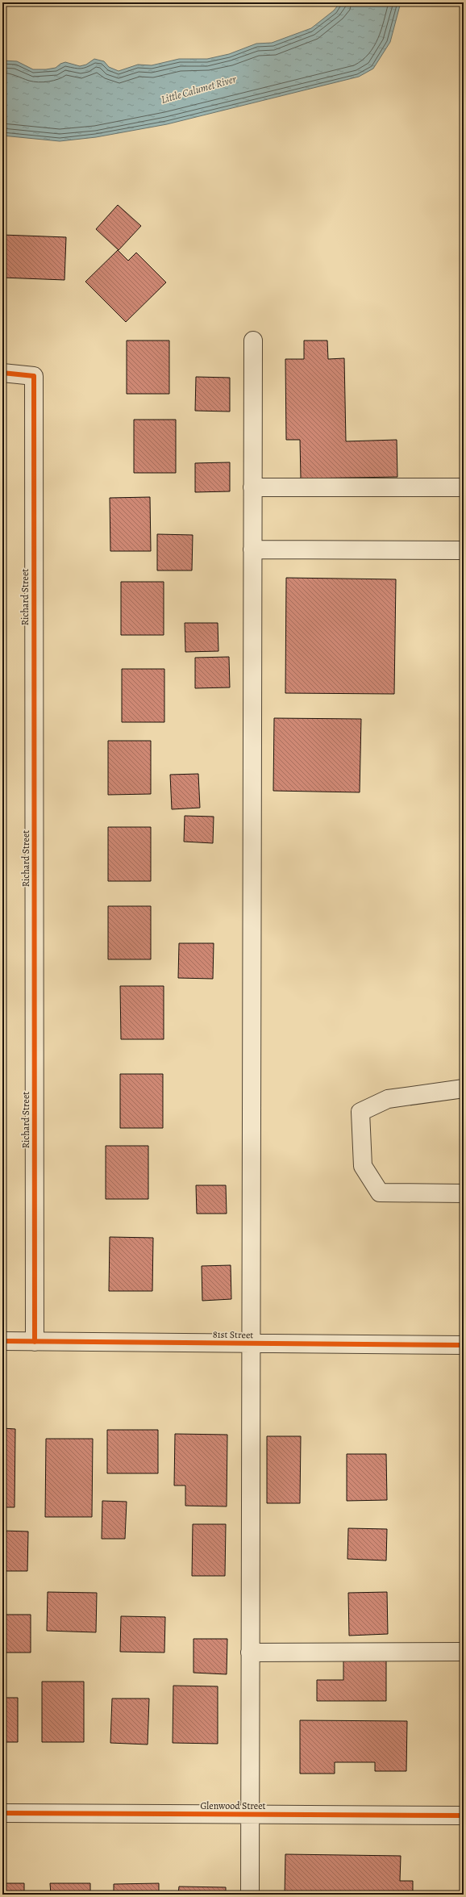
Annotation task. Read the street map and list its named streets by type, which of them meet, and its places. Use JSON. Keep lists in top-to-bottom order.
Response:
{
  "streets": {
    "street": ["Richard Street", "81st Street", "Glenwood Street"]
  },
  "crossings": [
    ["Richard Street", "81st Street"]
  ],
  "water": ["Little Calumet River"]
}
